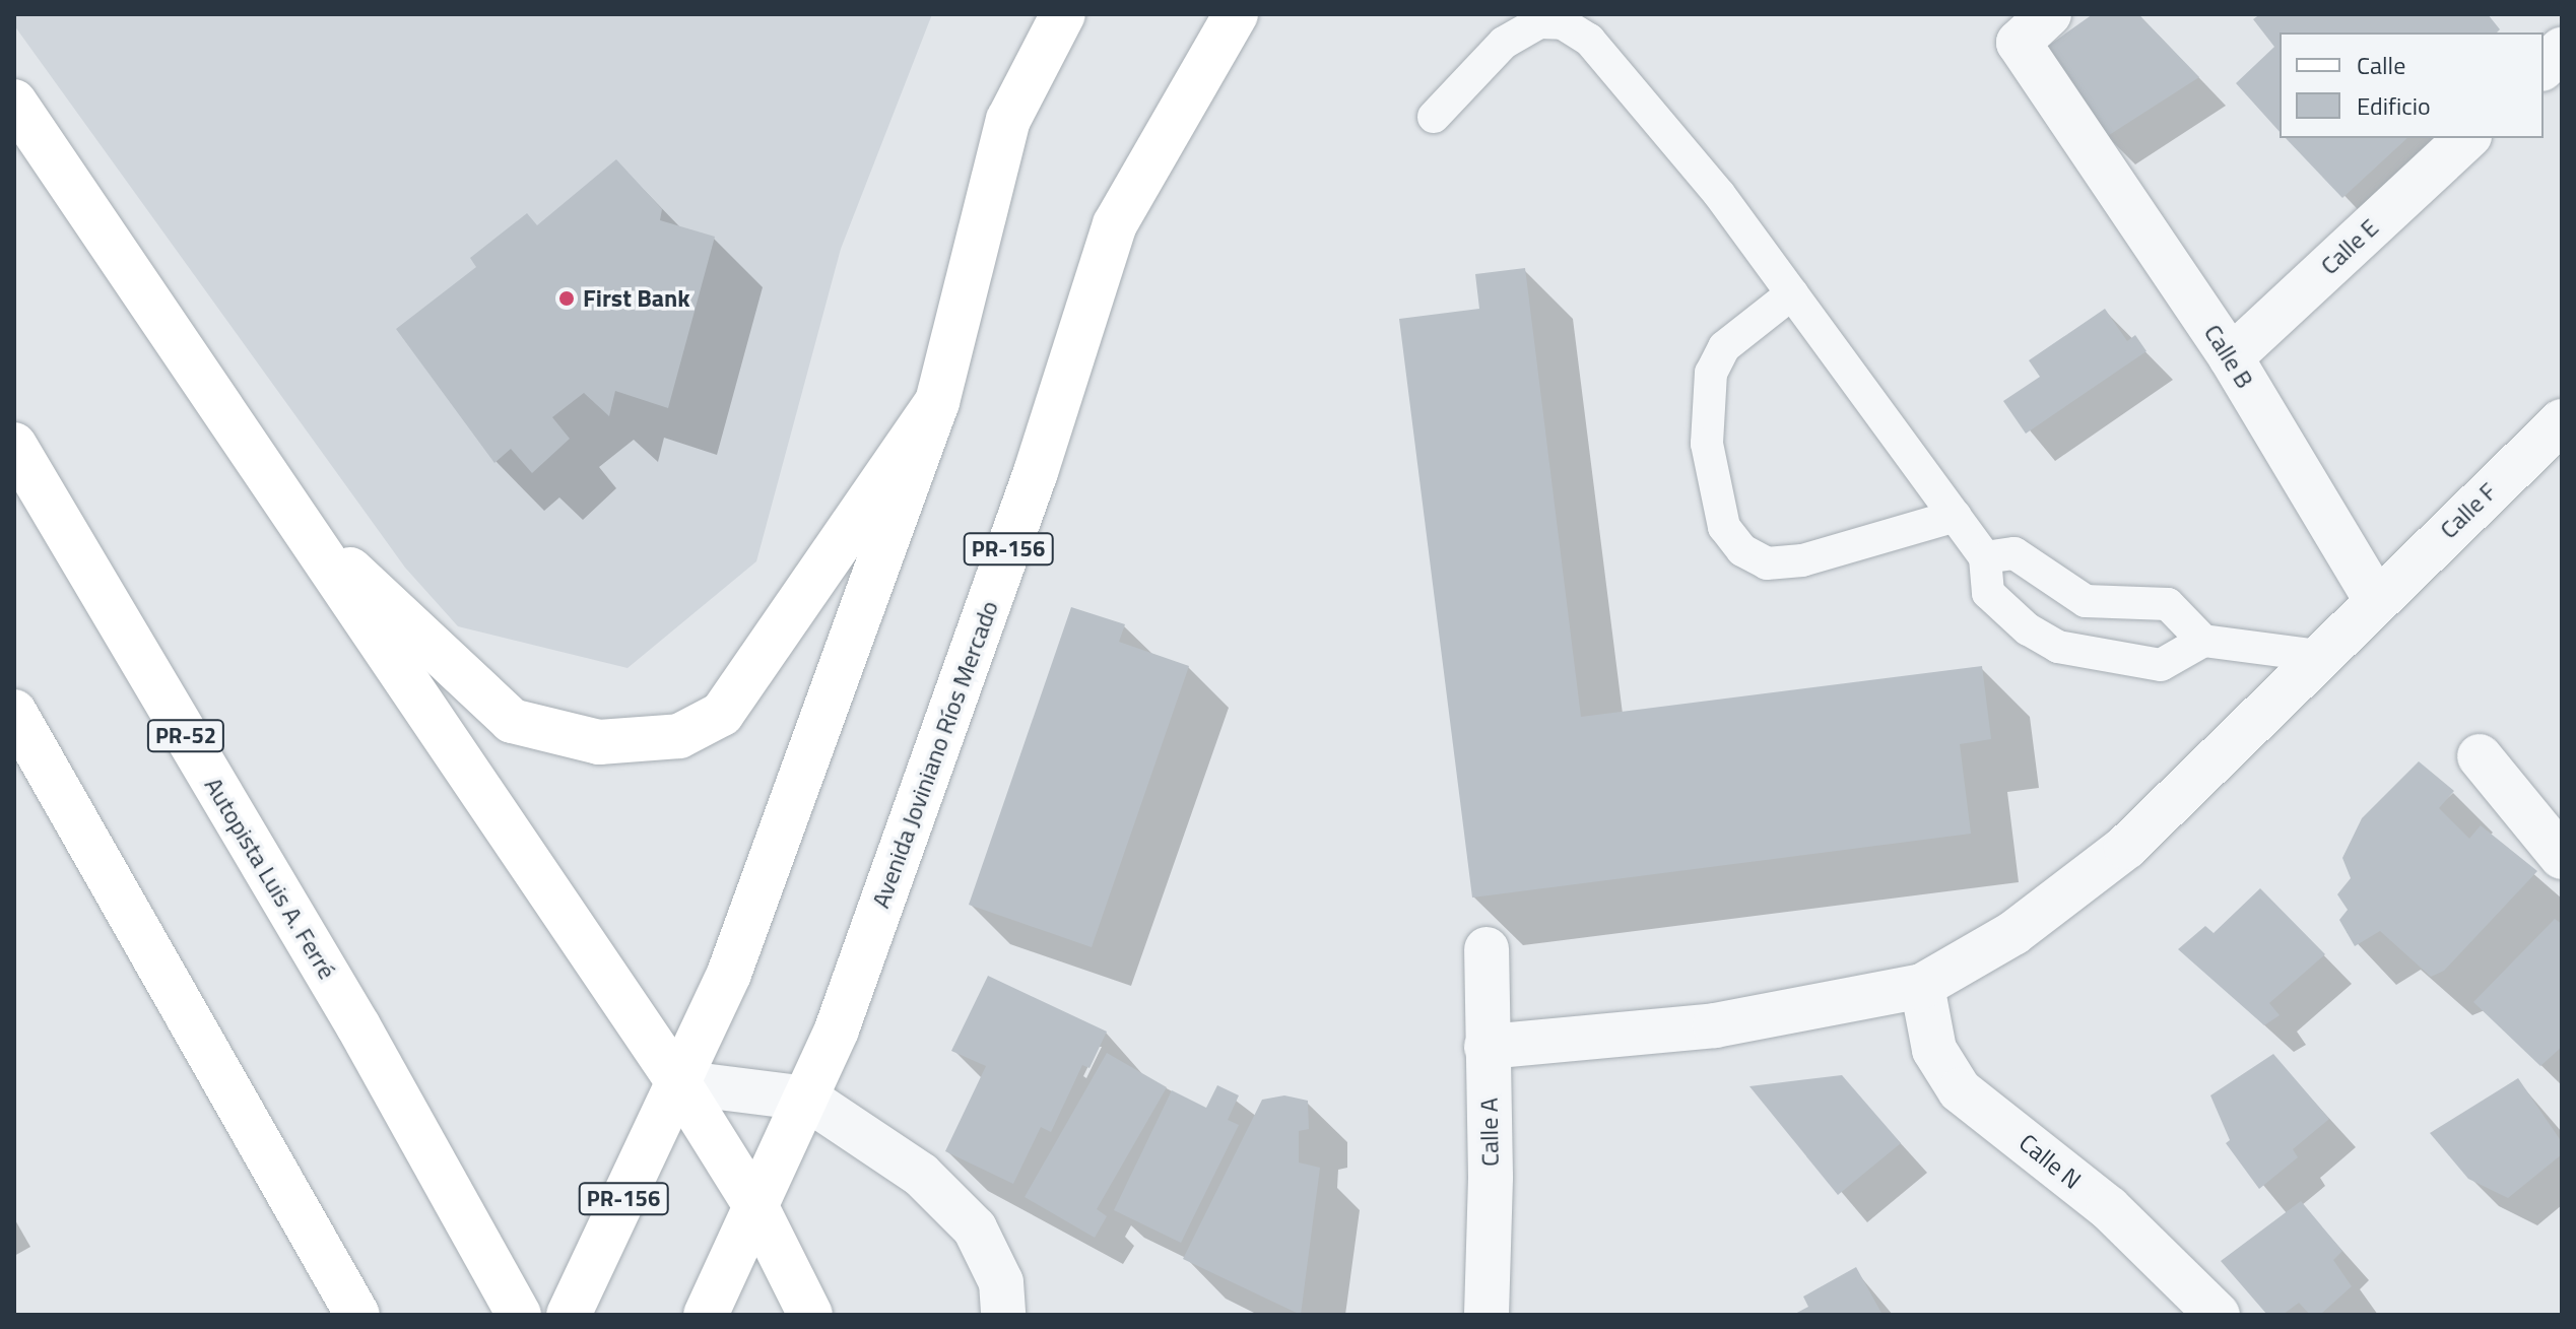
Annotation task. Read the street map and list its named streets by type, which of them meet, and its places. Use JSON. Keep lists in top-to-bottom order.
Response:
{
  "streets": {
    "main road": [
      "PR-156",
      "PR-52",
      "Avenida Joviniano Ríos Mercado",
      "Autopista Luis A. Ferré"
    ],
    "street": [
      "Calle E",
      "Calle B",
      "Calle F",
      "Calle A",
      "Calle N"
    ]
  },
  "crossings": [
    ["Calle E", "Calle B"],
    ["Calle B", "Calle F"],
    ["Calle F", "Calle A"],
    ["Calle F", "Calle N"]
  ],
  "places": ["First Bank"],
  "legend": ["Calle", "Edificio"]
}
